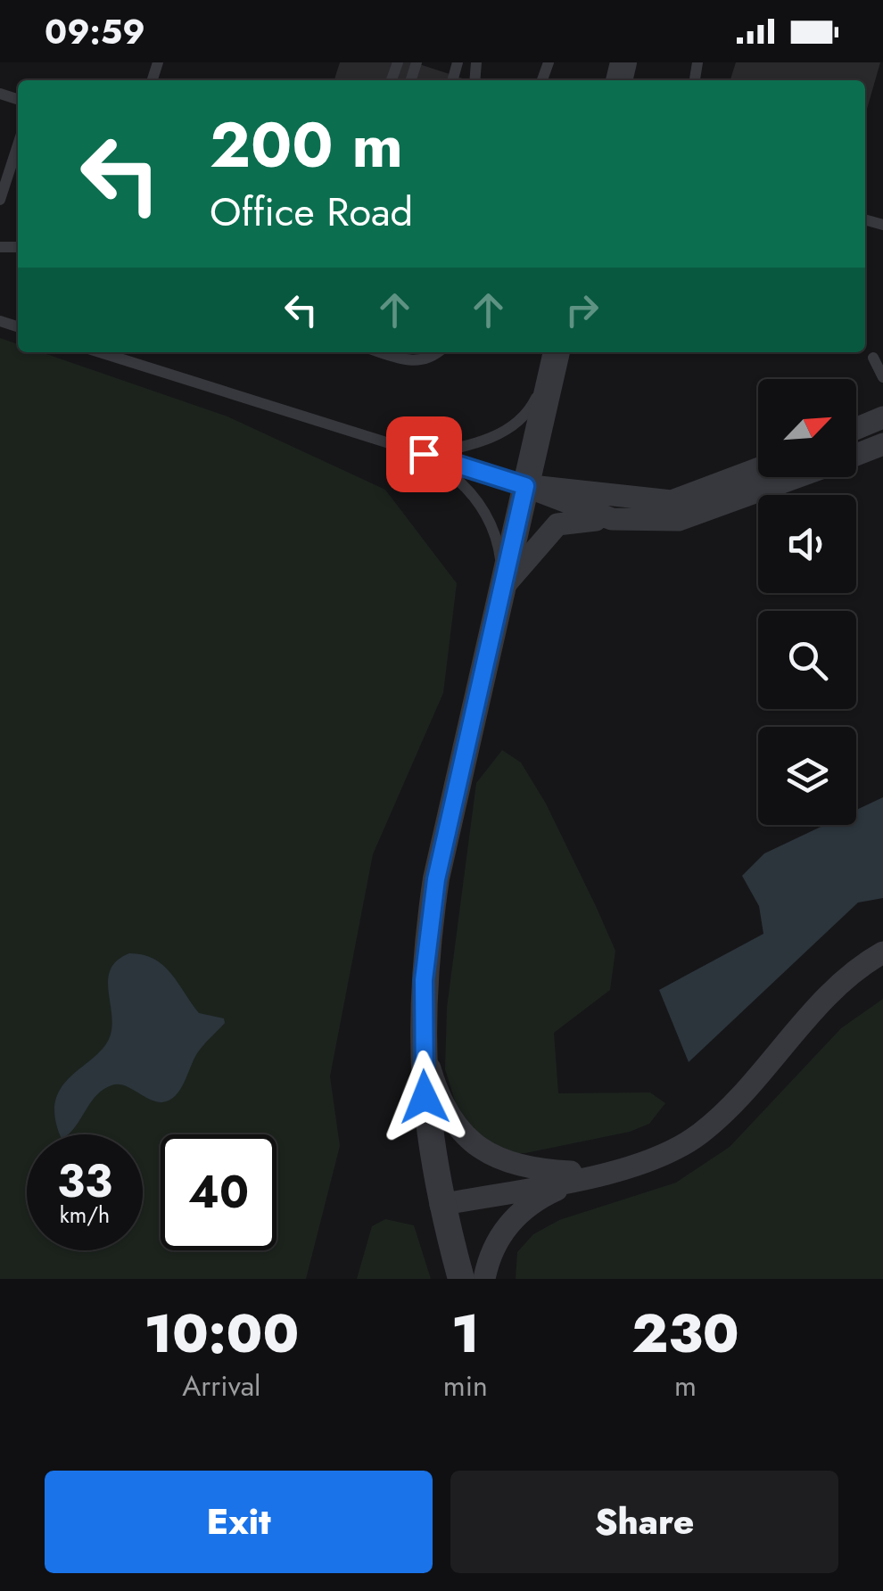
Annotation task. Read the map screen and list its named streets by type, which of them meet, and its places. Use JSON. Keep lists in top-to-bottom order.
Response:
{
  "north": "top right",
  "page": {
    "status": "09:59",
    "turn": ["200 m", "Office Road"],
    "speed": "33 km/h",
    "limit": "40",
    "eta": [
      "10:00",
      "Arrival",
      "1",
      "min",
      "230",
      "m"
    ],
    "buttons": ["Exit", "Share"]
  }
}
